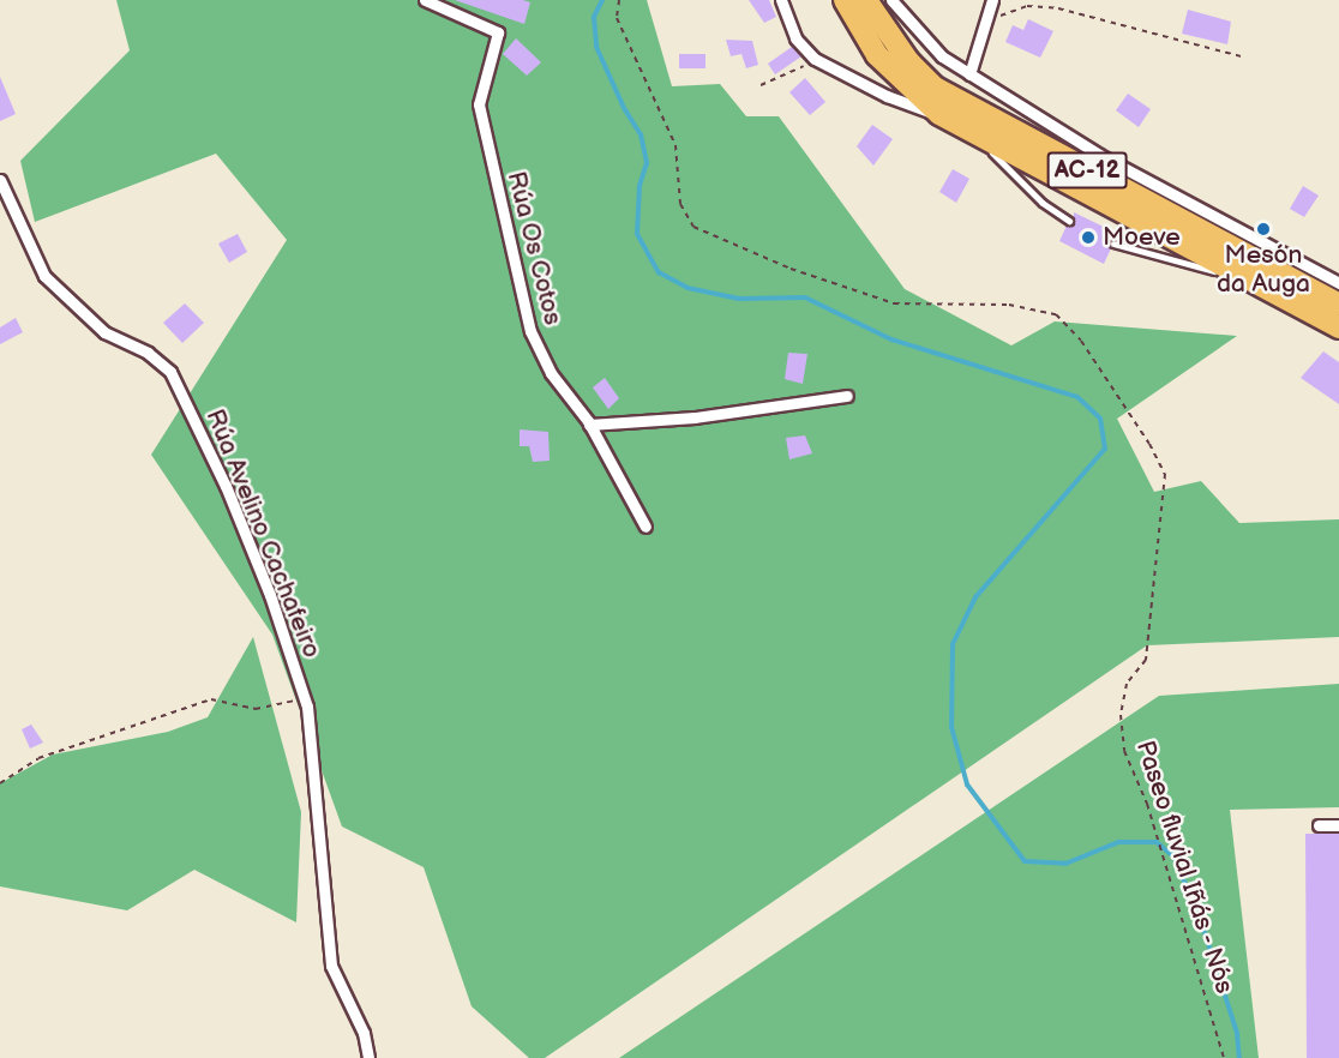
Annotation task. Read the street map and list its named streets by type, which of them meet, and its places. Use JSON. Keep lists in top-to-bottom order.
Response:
{
  "streets": {
    "highway": ["AC-12"],
    "street": ["Rúa Os Cotos", "Rúa Avelino Cachafeiro"],
    "path": ["Paseo fluvial Iñás - Nós"]
  },
  "places": ["Mesón da Auga", "Moeve"]
}
